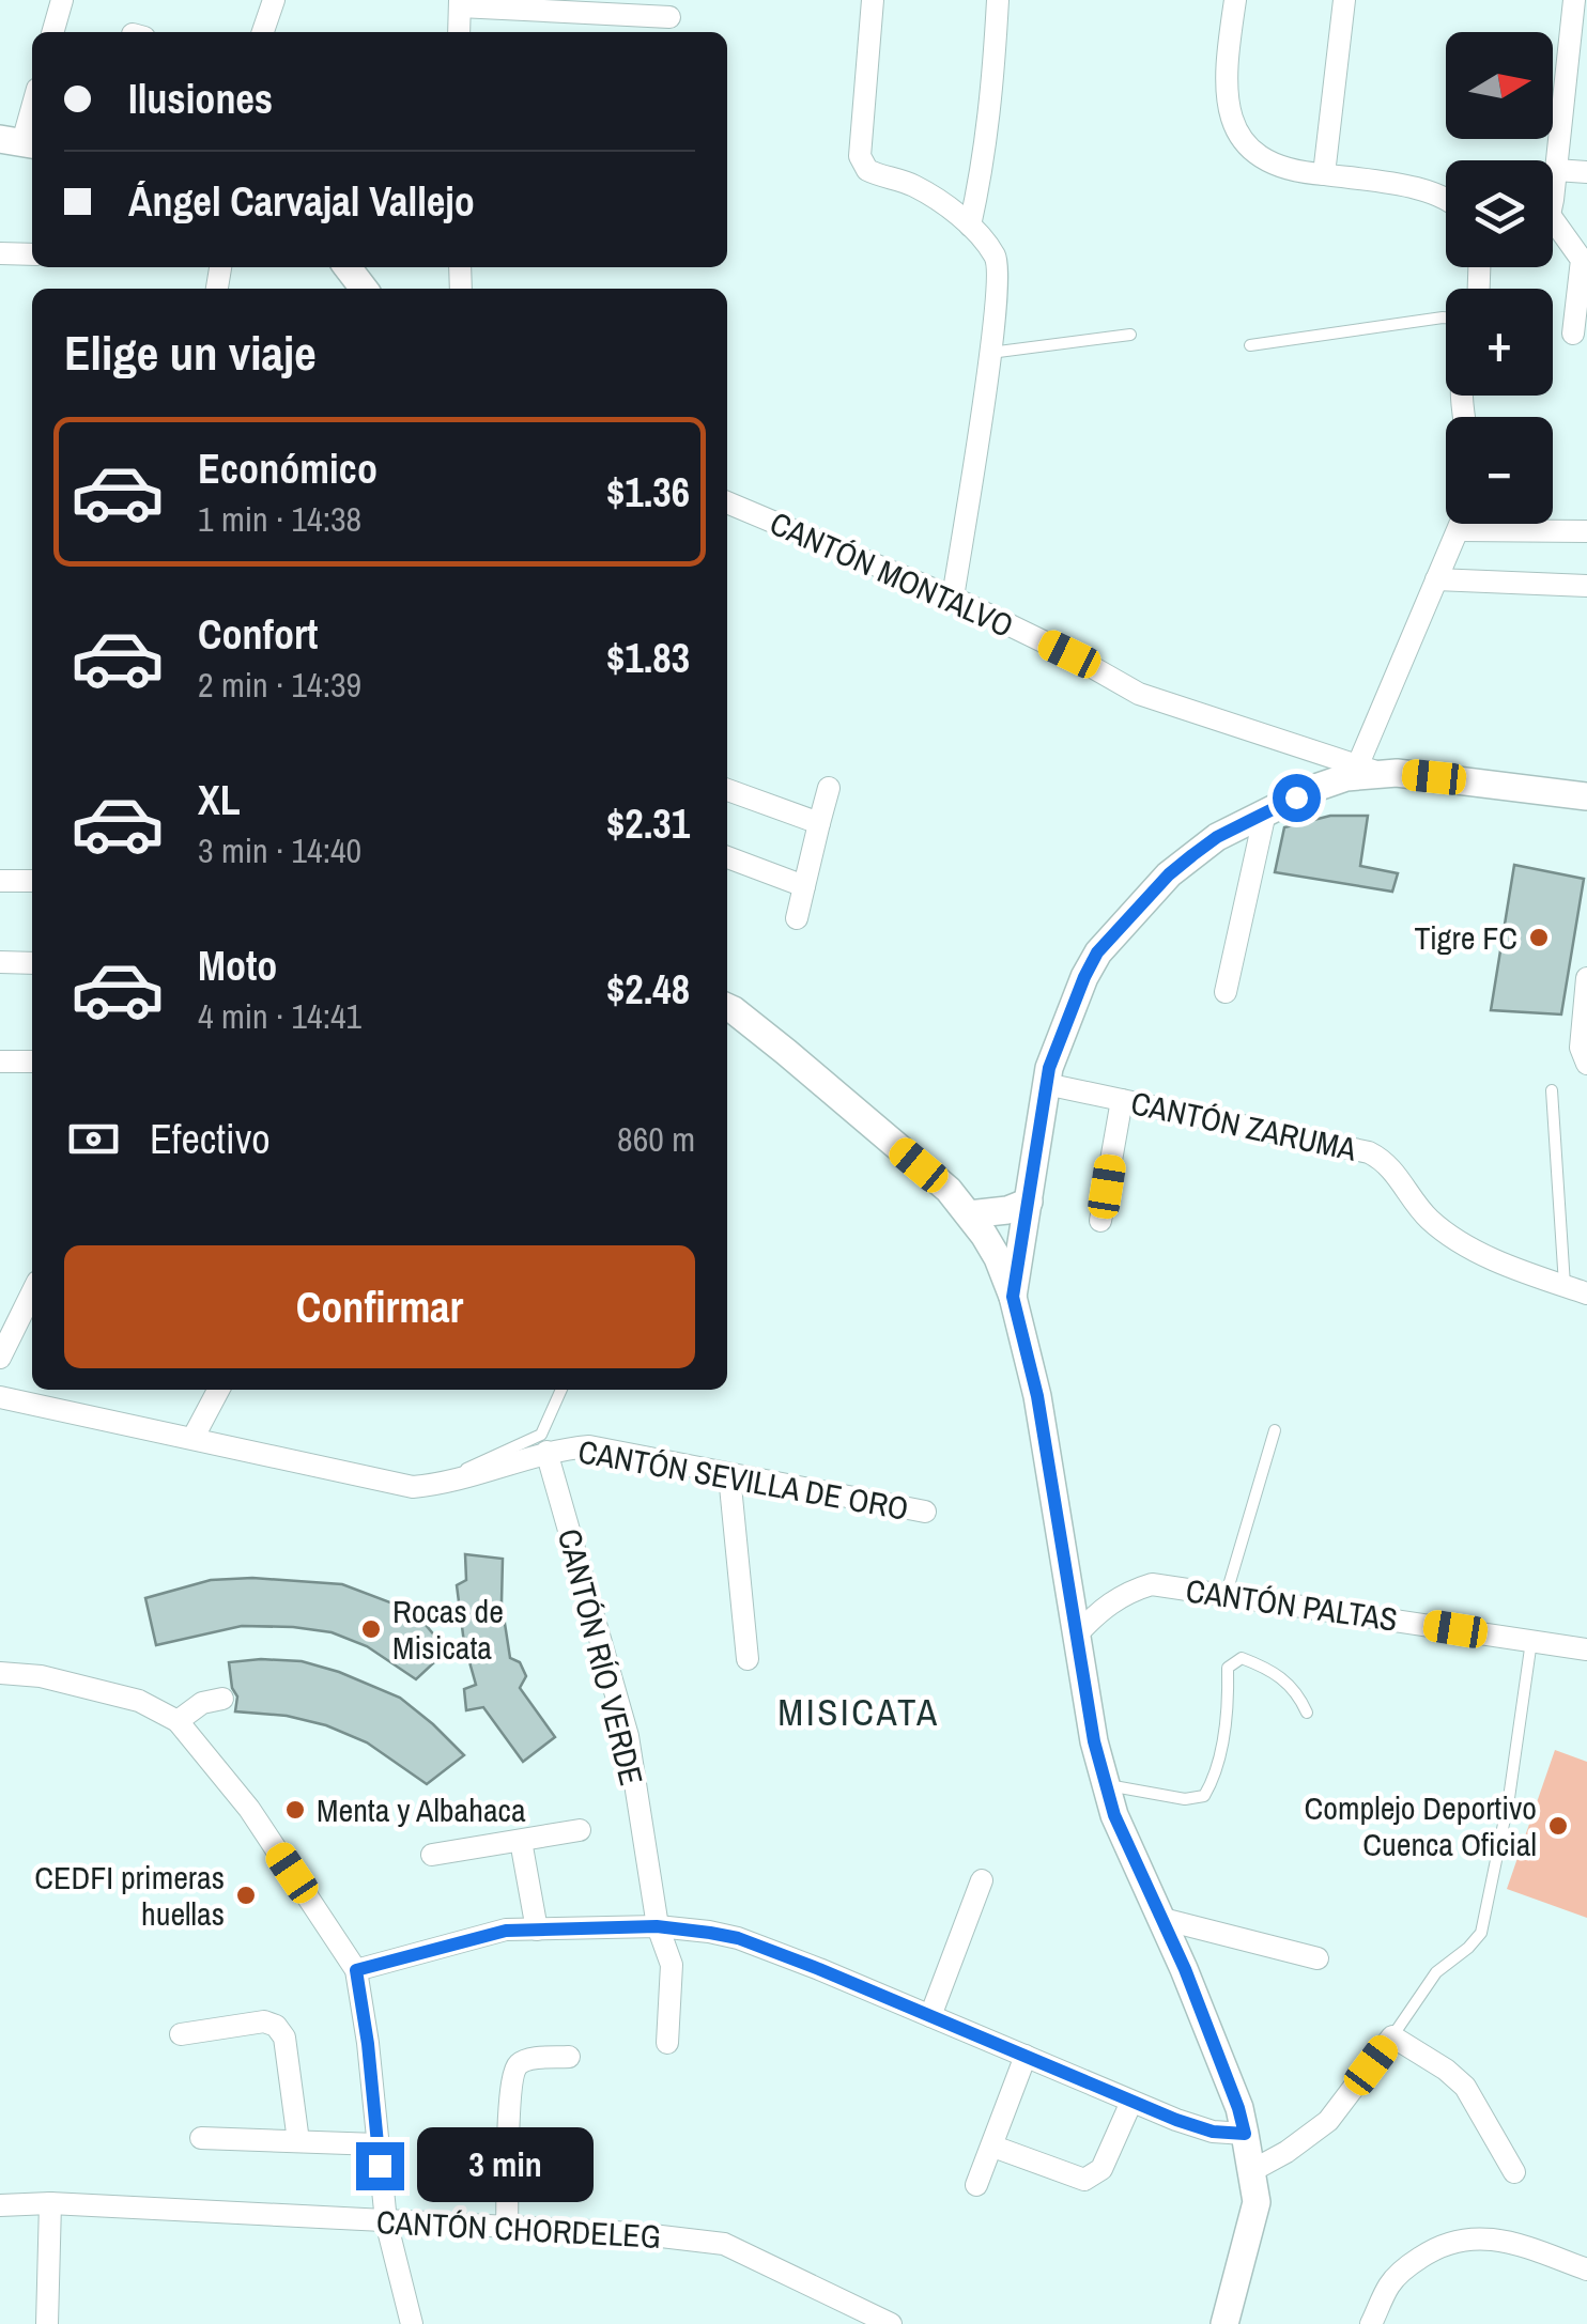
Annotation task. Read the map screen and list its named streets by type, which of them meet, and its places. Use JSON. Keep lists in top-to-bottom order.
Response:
{
  "streets": {
    "street": [
      "CANTÓN MONTALVO",
      "CANTÓN ZARUMA",
      "CANTÓN SEVILLA DE ORO",
      "CANTÓN PALTAS",
      "CANTÓN RÍO VERDE",
      "CANTÓN CHORDELEG"
    ]
  },
  "crossings": [
    ["CANTÓN SEVILLA DE ORO", "CANTÓN RÍO VERDE"]
  ],
  "districts": ["MISICATA"],
  "places": [
    "Tigre FC",
    "Rocas de Misicata",
    "Menta y Albahaca",
    "Complejo Deportivo Cuenca Oficial",
    "CEDFI primeras huellas"
  ],
  "north": "right",
  "page": {
    "map_buttons": ["+", "−"],
    "banner": ["Ilusiones", "Ángel Carvajal Vallejo"],
    "heading": "Elige un viaje",
    "list": [
      {
        "name": "Económico",
        "note": "1 min · 14:38",
        "value": "$1.36"
      },
      {
        "name": "Confort",
        "note": "2 min · 14:39",
        "value": "$1.83"
      },
      {
        "name": "XL",
        "note": "3 min · 14:40",
        "value": "$2.31"
      },
      {
        "name": "Moto",
        "note": "4 min · 14:41",
        "value": "$2.48"
      }
    ],
    "pay": ["Efectivo", "860 m"],
    "buttons": "Confirmar",
    "bubble": "3 min"
  }
}
